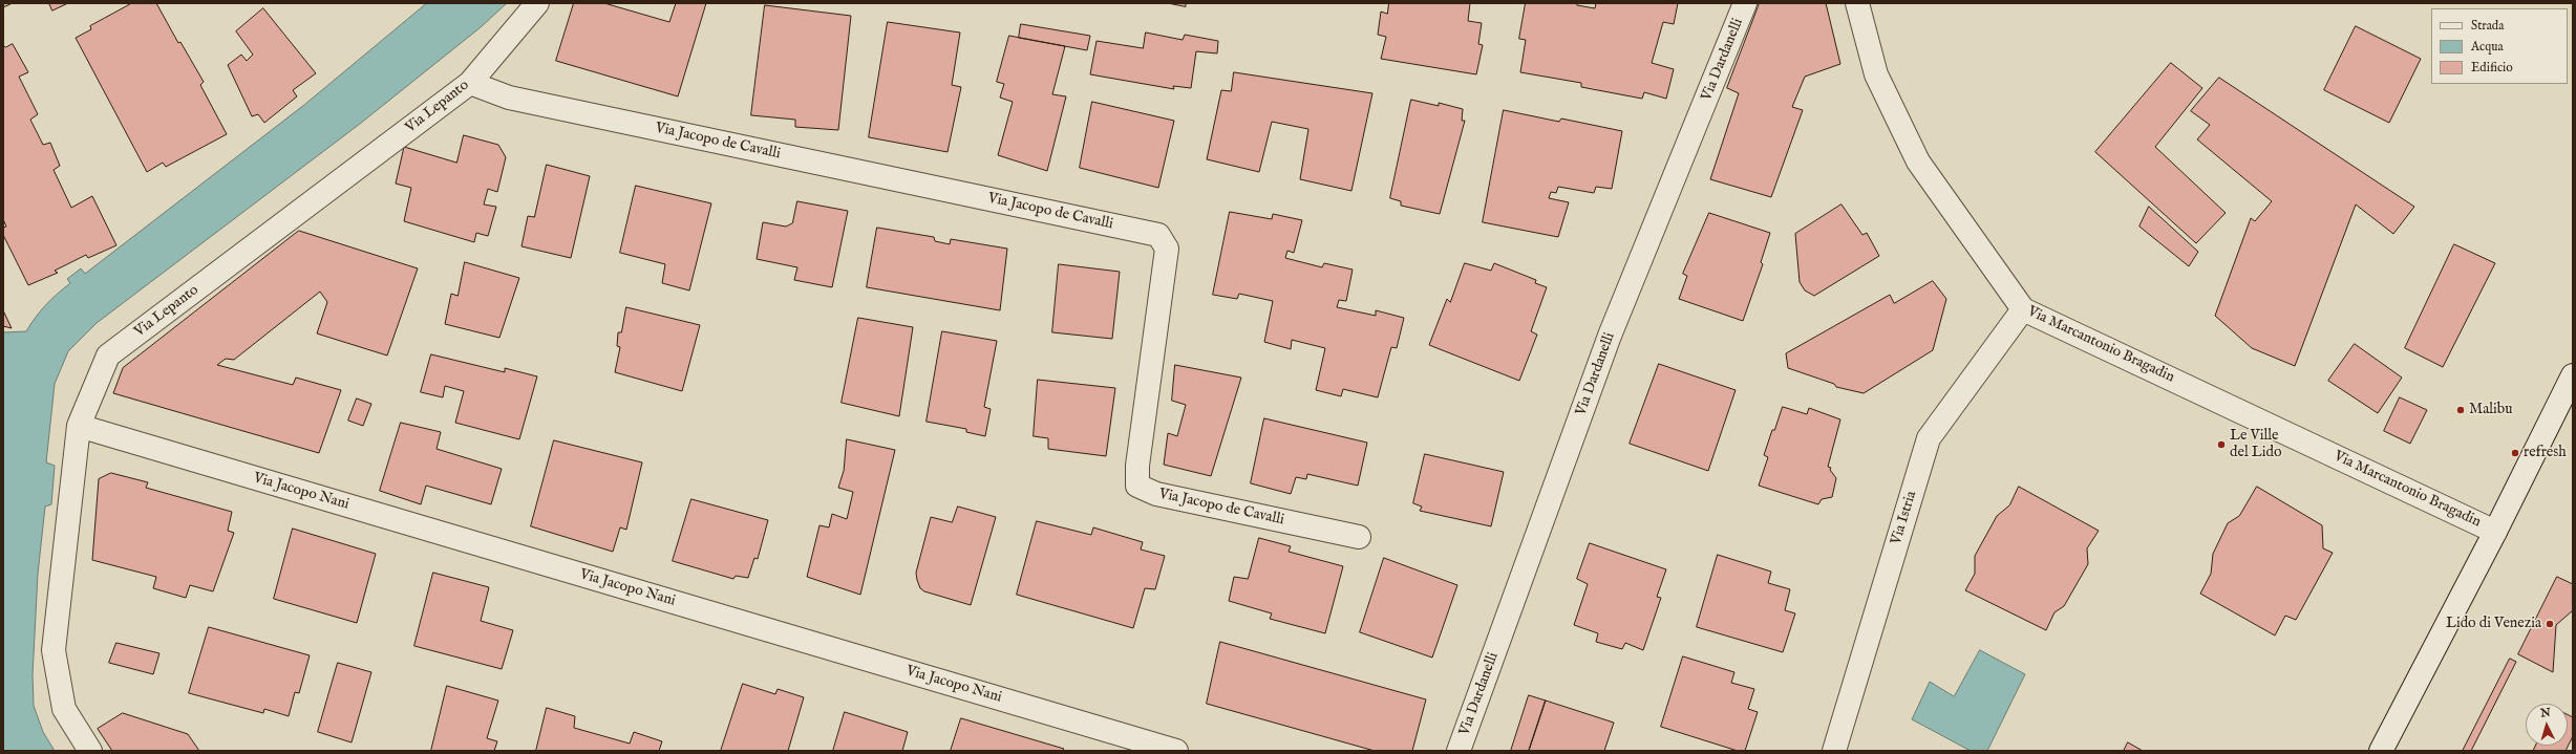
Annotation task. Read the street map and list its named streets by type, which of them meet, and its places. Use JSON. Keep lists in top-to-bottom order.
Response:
{
  "streets": {
    "street": [
      "Via Dardanelli",
      "Via Lepanto",
      "Via Jacopo de Cavalli",
      "Via Marcantonio Bragadin",
      "Via Jacopo Nani",
      "Via Istria"
    ]
  },
  "crossings": [
    ["Via Lepanto", "Via Jacopo de Cavalli"],
    ["Via Lepanto", "Via Jacopo Nani"],
    ["Via Marcantonio Bragadin", "Via Istria"]
  ],
  "places": [
    "Malibu",
    "Le Ville del Lido",
    "refresh",
    "Lido di Venezia"
  ],
  "legend": ["Strada", "Acqua", "Edificio"],
  "north": "top"
}
